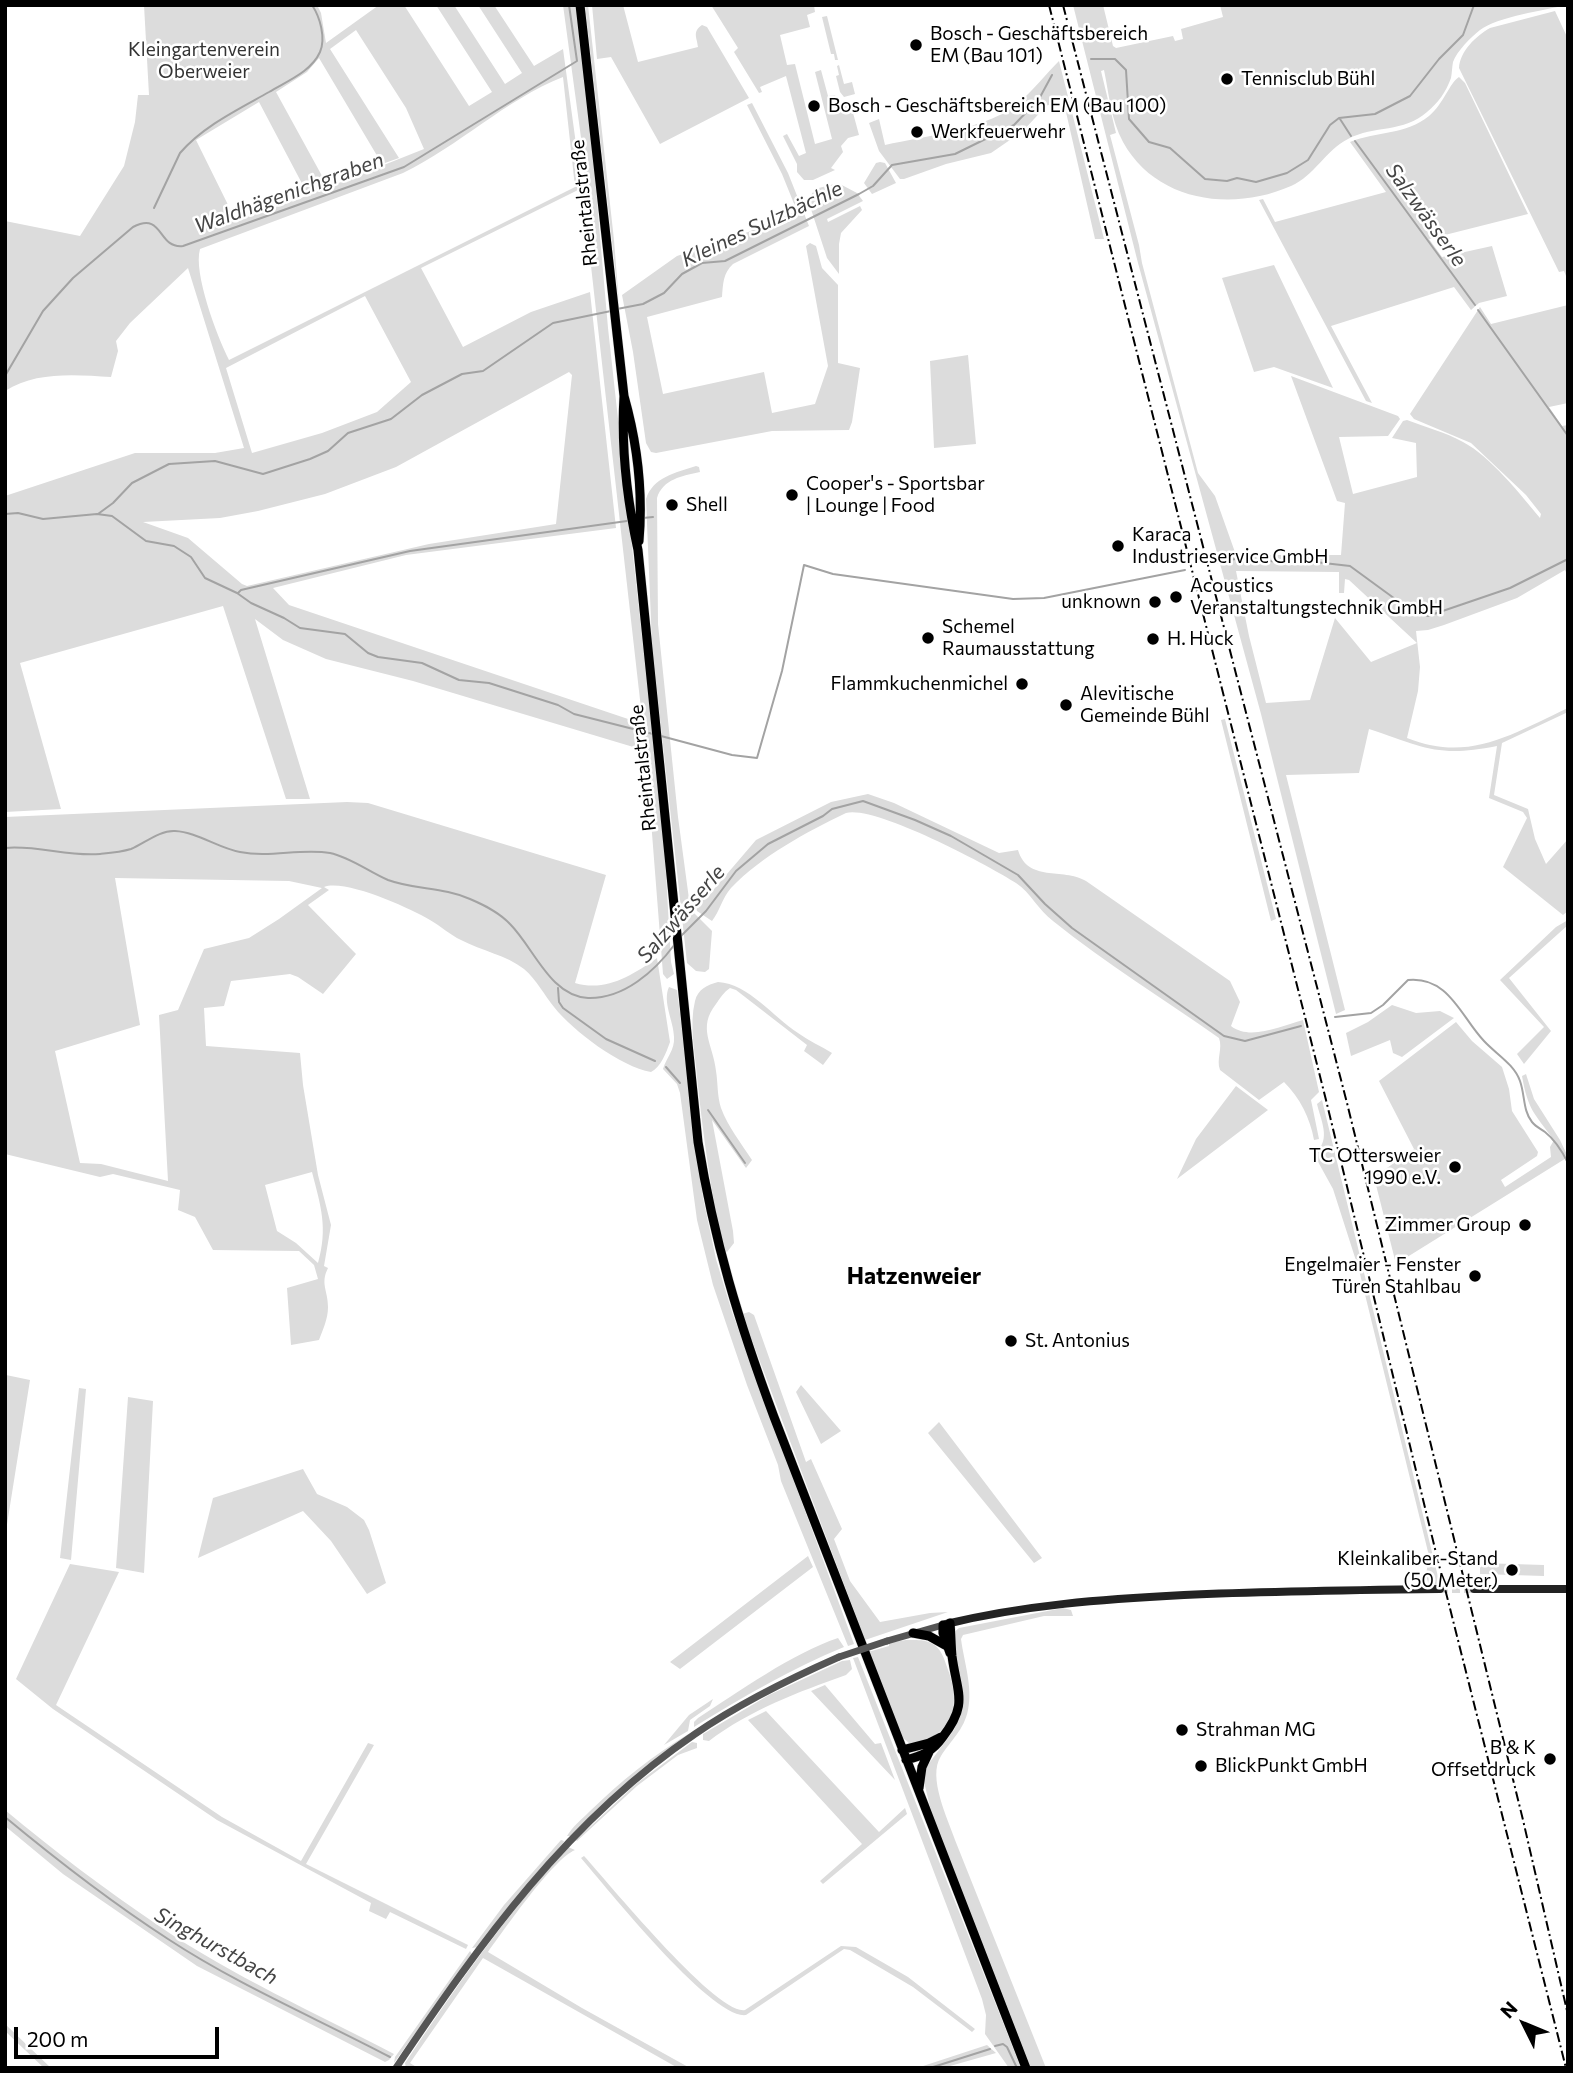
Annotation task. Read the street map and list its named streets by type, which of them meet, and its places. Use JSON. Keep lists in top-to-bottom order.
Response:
{
  "streets": {
    "main road": ["Rheintalstraße"]
  },
  "districts": ["Hatzenweier"],
  "water": [
    "Waldhägenichgraben",
    "Salzwässerle",
    "Kleines Sulzbächle",
    "Singhurstbach"
  ],
  "parks": ["Kleingartenverein Oberweier"],
  "places": [
    "Bosch - Geschäftsbereich EM (Bau 101)",
    "Tennisclub Bühl",
    "Bosch - Geschäftsbereich EM (Bau 100)",
    "Werkfeuerwehr",
    "Cooper's - Sportsbar | Lounge | Food",
    "Shell",
    "Karaca Industrieservice GmbH",
    "Acoustics Veranstaltungstechnik GmbH",
    "unknown",
    "Schemel Raumausstattung",
    "H. Huck",
    "Flammkuchenmichel",
    "Alevitische Gemeinde Bühl",
    "TC Ottersweier 1990 e.V.",
    "Zimmer Group",
    "Engelmaier - Fenster Türen Stahlbau",
    "St. Antonius",
    "Kleinkaliber-Stand (50 Meter)",
    "Strahman MG",
    "B & K Offsetdruck",
    "BlickPunkt GmbH"
  ],
  "scale_bar": "200 m",
  "north": "top left"
}
